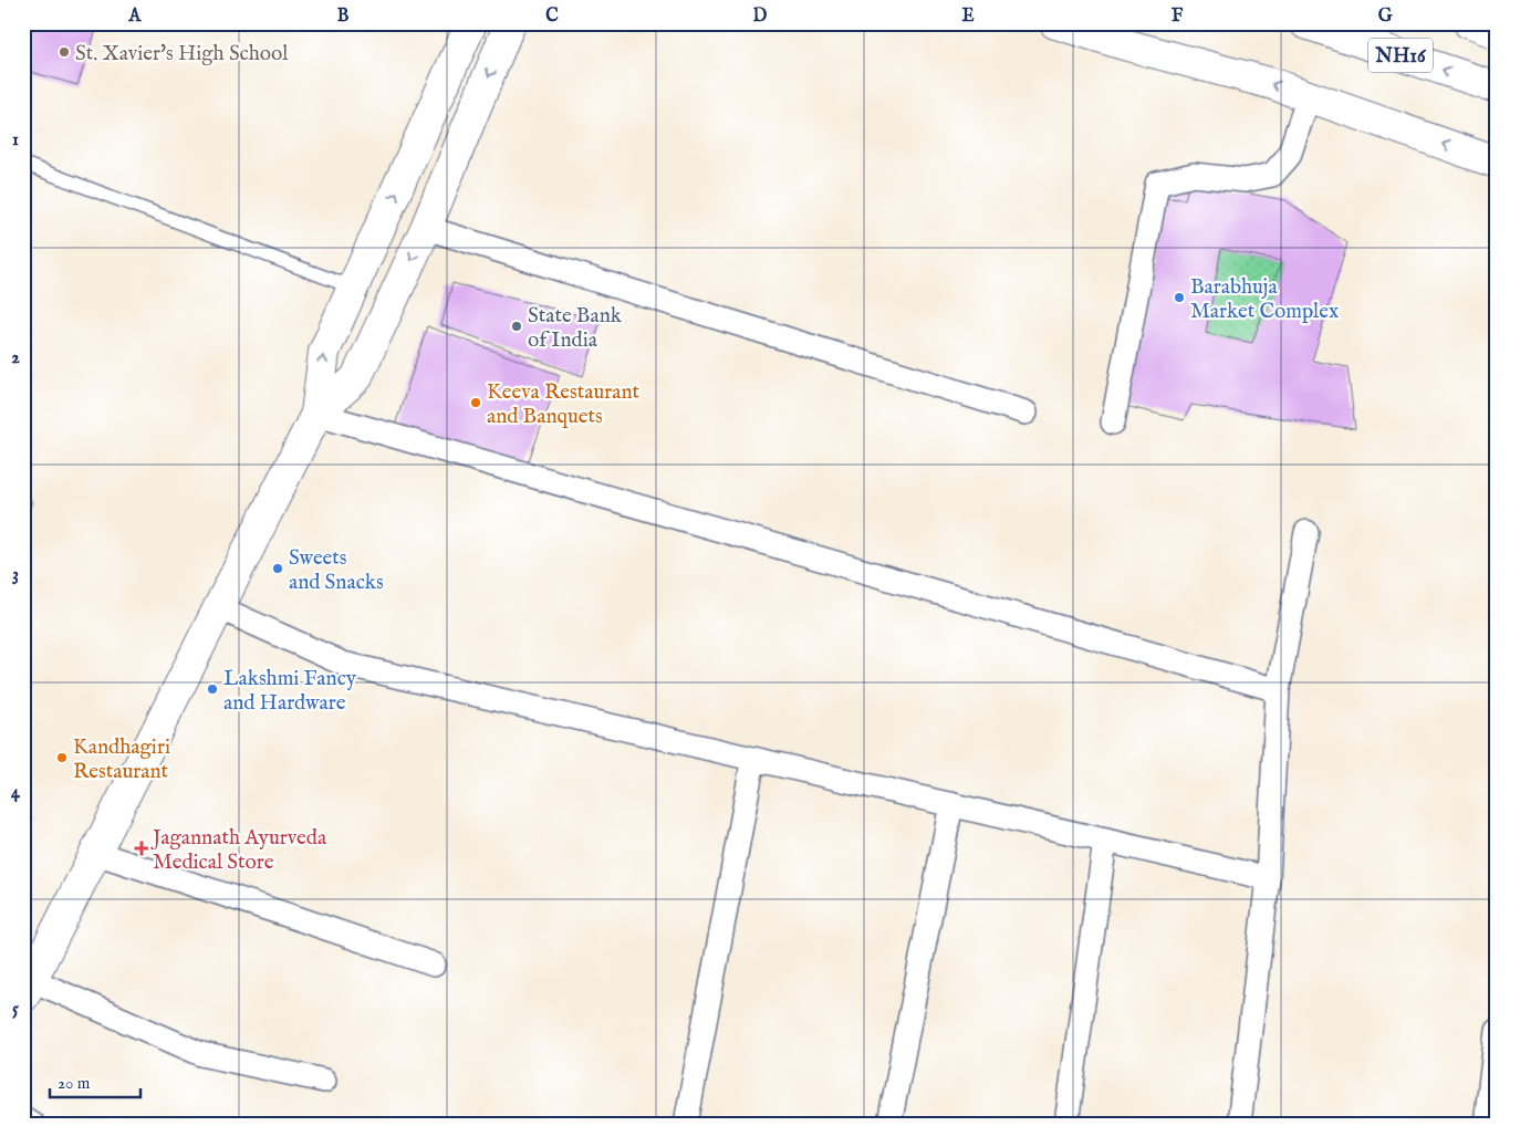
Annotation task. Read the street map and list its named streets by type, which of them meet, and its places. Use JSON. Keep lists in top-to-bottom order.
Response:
{
  "streets": {
    "main road": ["NH16"]
  },
  "places": {
    "other": [
      "St. Xavier's High School",
      "Barabhuja Market Complex",
      "State Bank of India",
      "Keeva Restaurant and Banquets",
      "Sweets and Snacks",
      "Lakshmi Fancy and Hardware",
      "Kandhagiri Restaurant"
    ],
    "health": ["Jagannath Ayurveda Medical Store"]
  },
  "scale_bar": "20 m",
  "grid": {
    "columns": [
      "A",
      "B",
      "C",
      "D",
      "E",
      "F",
      "G"
    ],
    "rows": [
      "1",
      "2",
      "3",
      "4",
      "5"
    ]
  }
}
